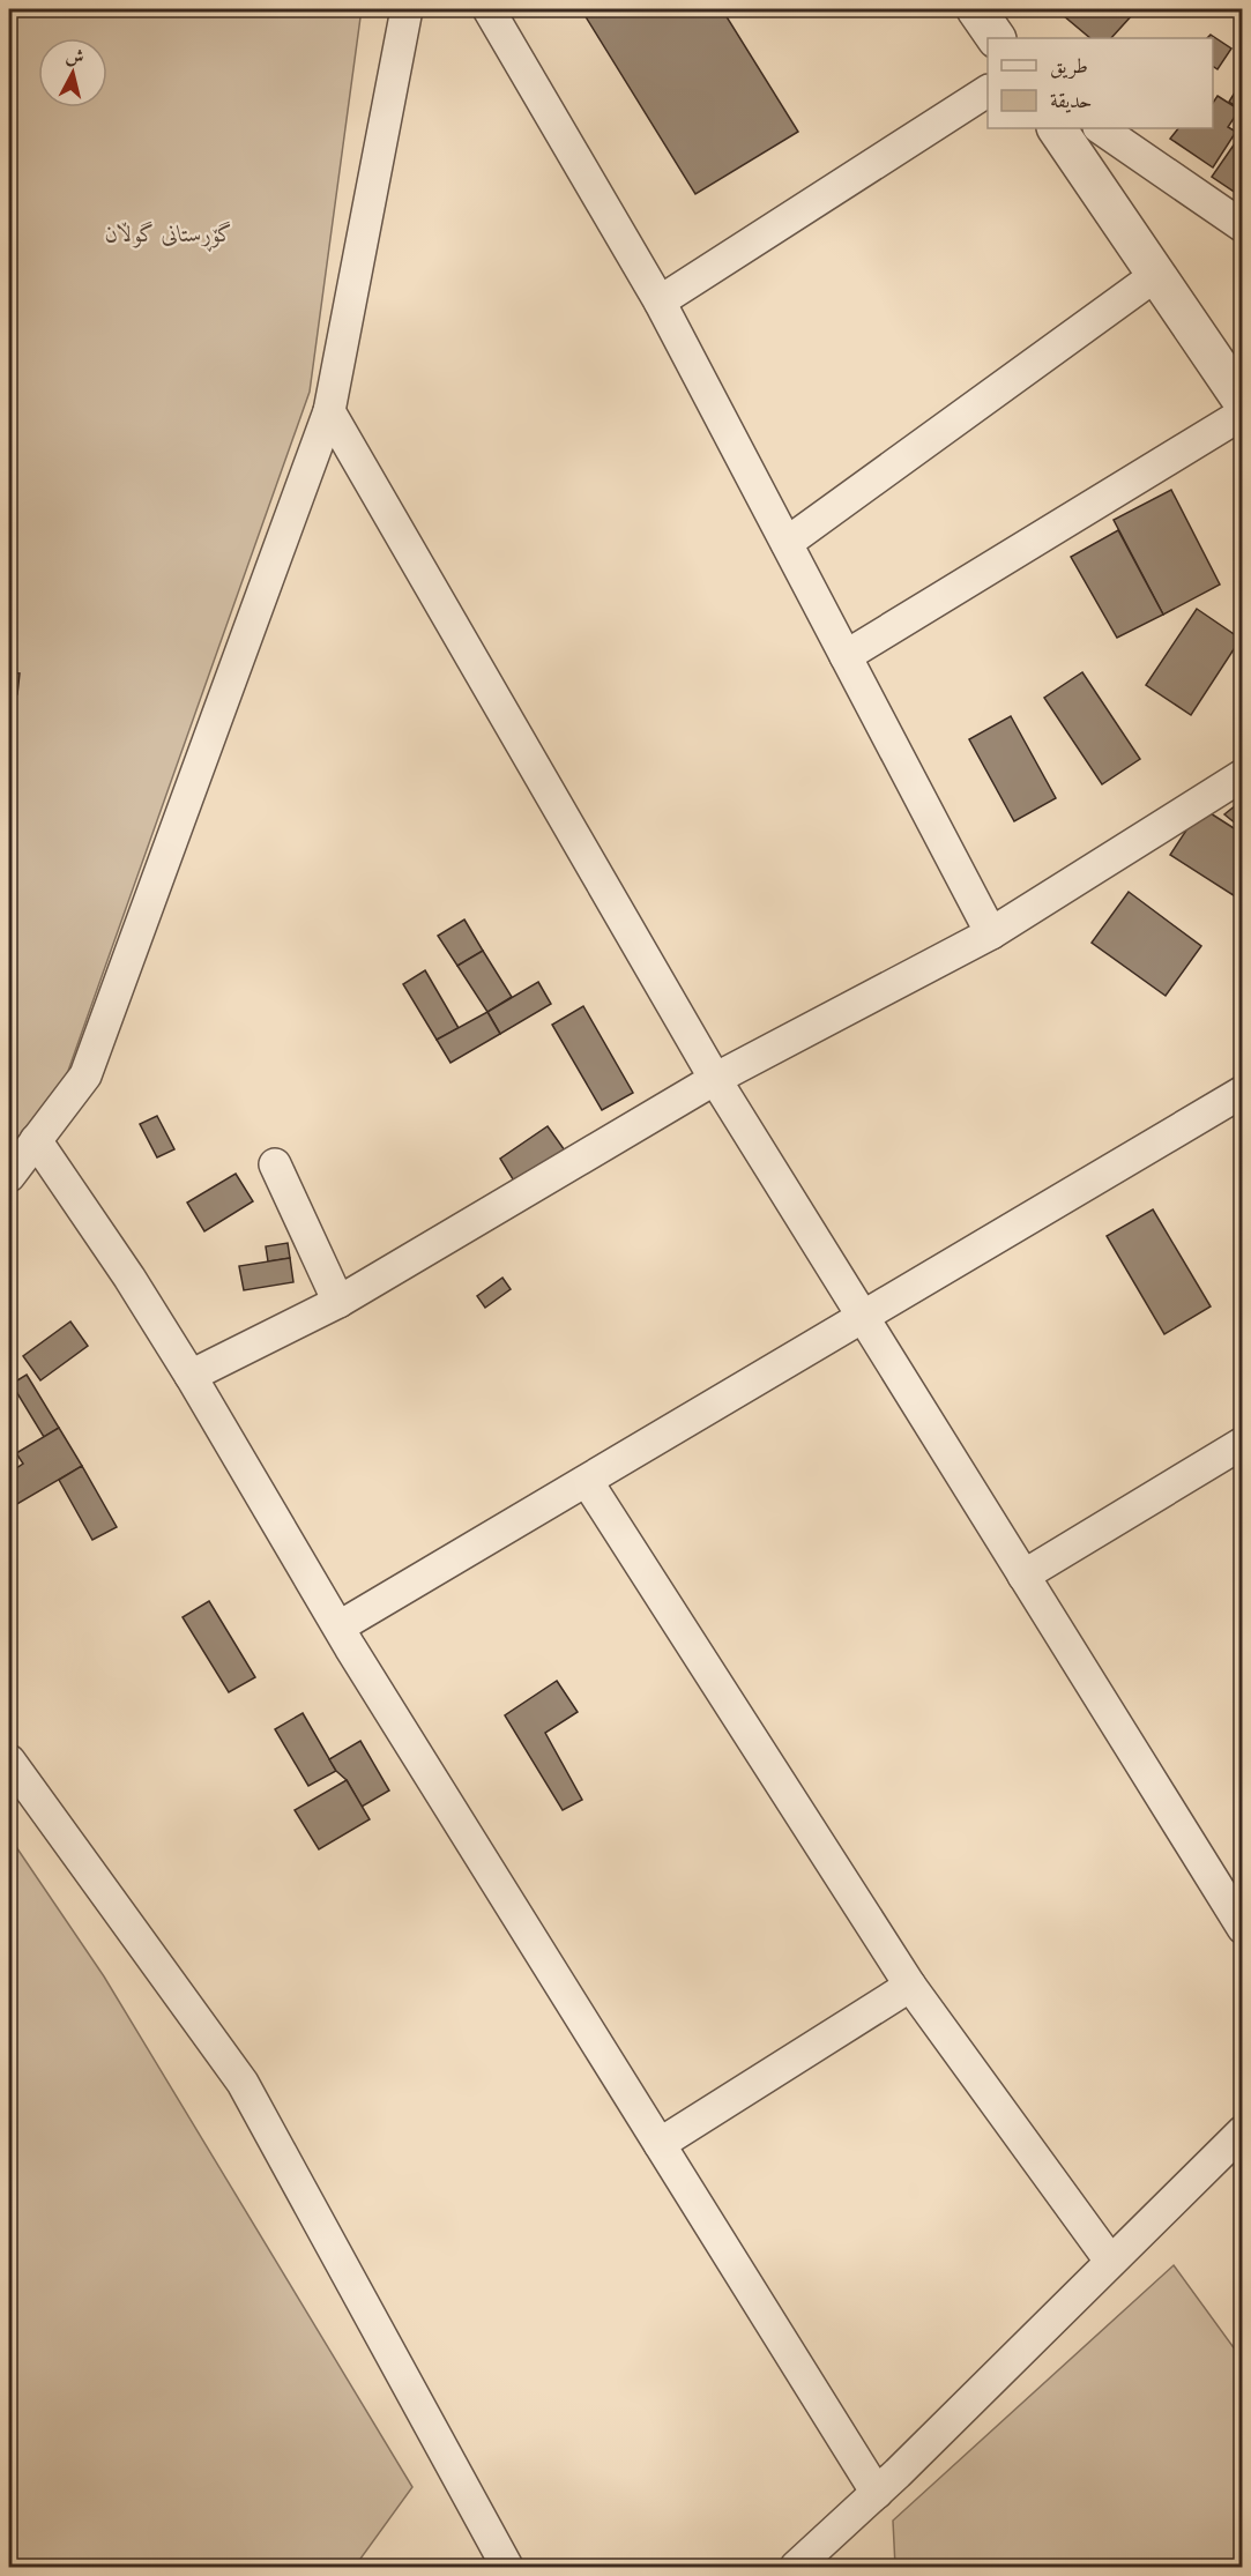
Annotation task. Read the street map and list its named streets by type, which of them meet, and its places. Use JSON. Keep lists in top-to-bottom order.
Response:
{
  "parks": ["گۆڕستانی گوڵان"],
  "legend": ["طريق", "حديقة"],
  "north": "top"
}
